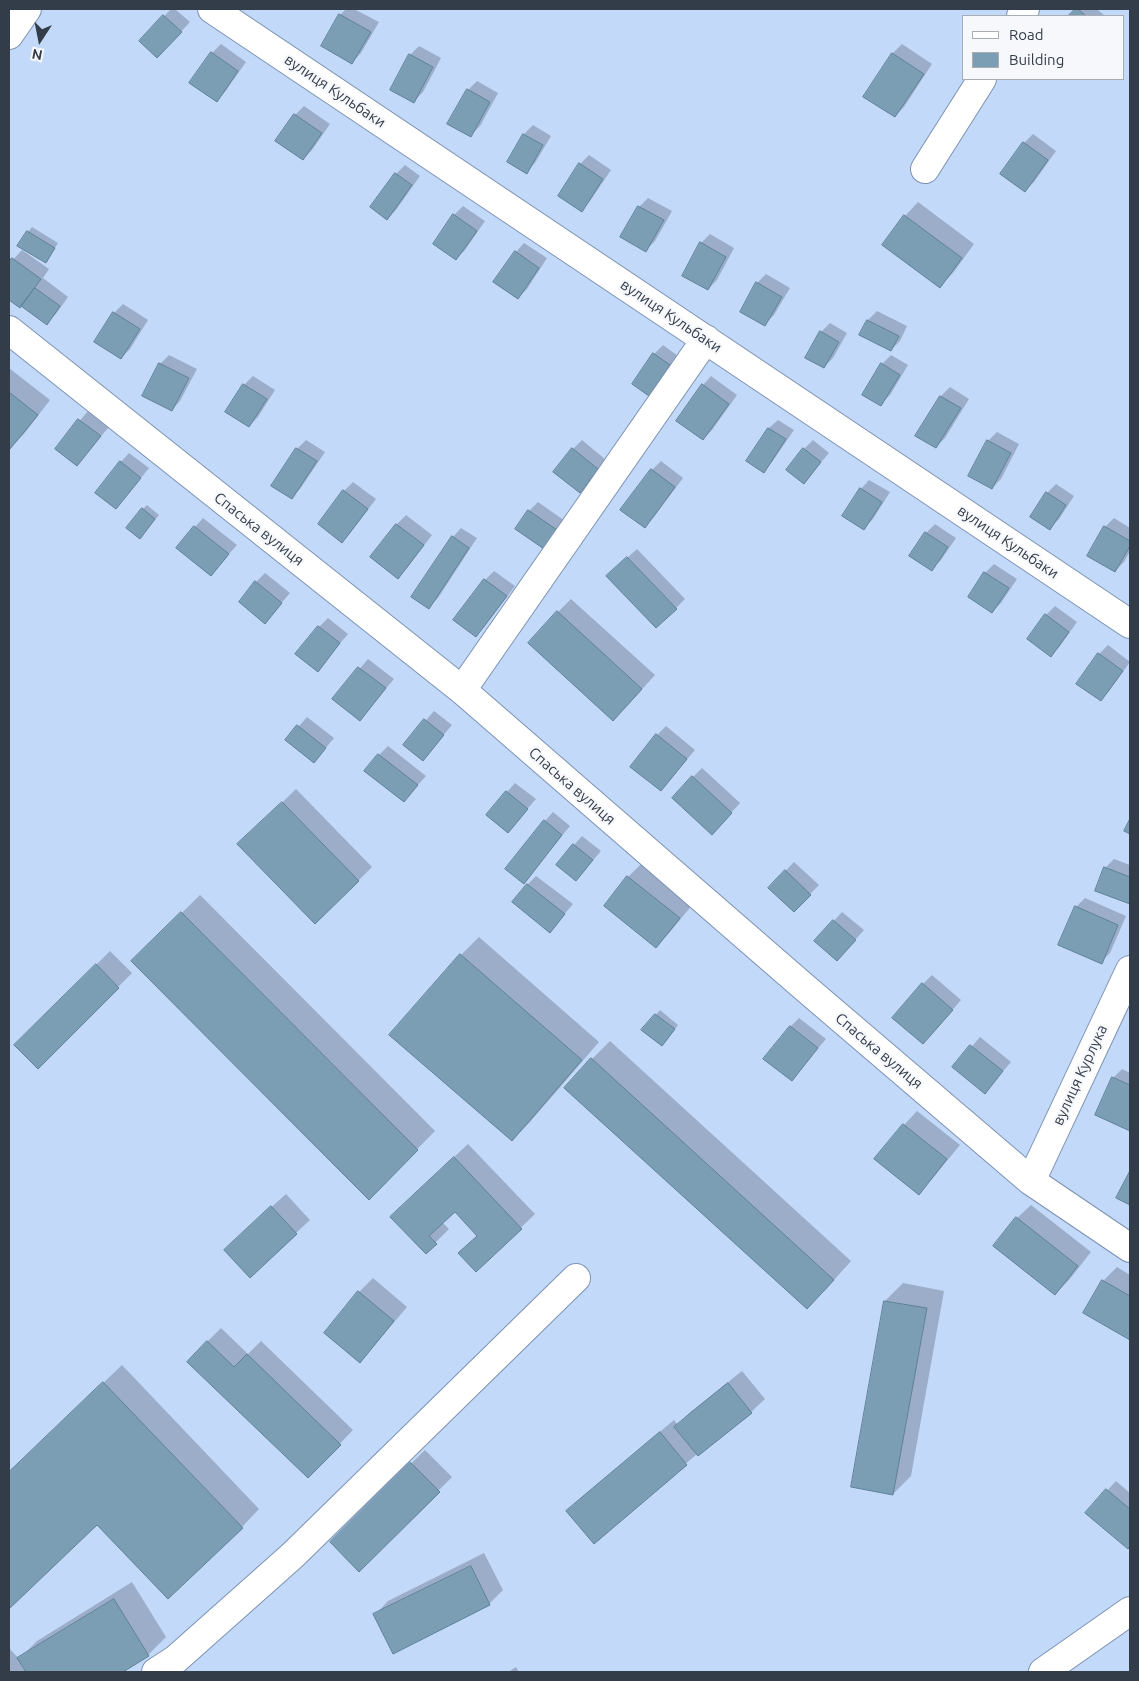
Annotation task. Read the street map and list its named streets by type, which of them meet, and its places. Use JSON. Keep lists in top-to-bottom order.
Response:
{
  "streets": {
    "street": ["вулиця Кульбаки", "Спаська вулиця", "вулиця Курлука"]
  },
  "crossings": [
    ["Спаська вулиця", "вулиця Курлука"]
  ],
  "legend": ["Road", "Building"],
  "north": "bottom"
}
